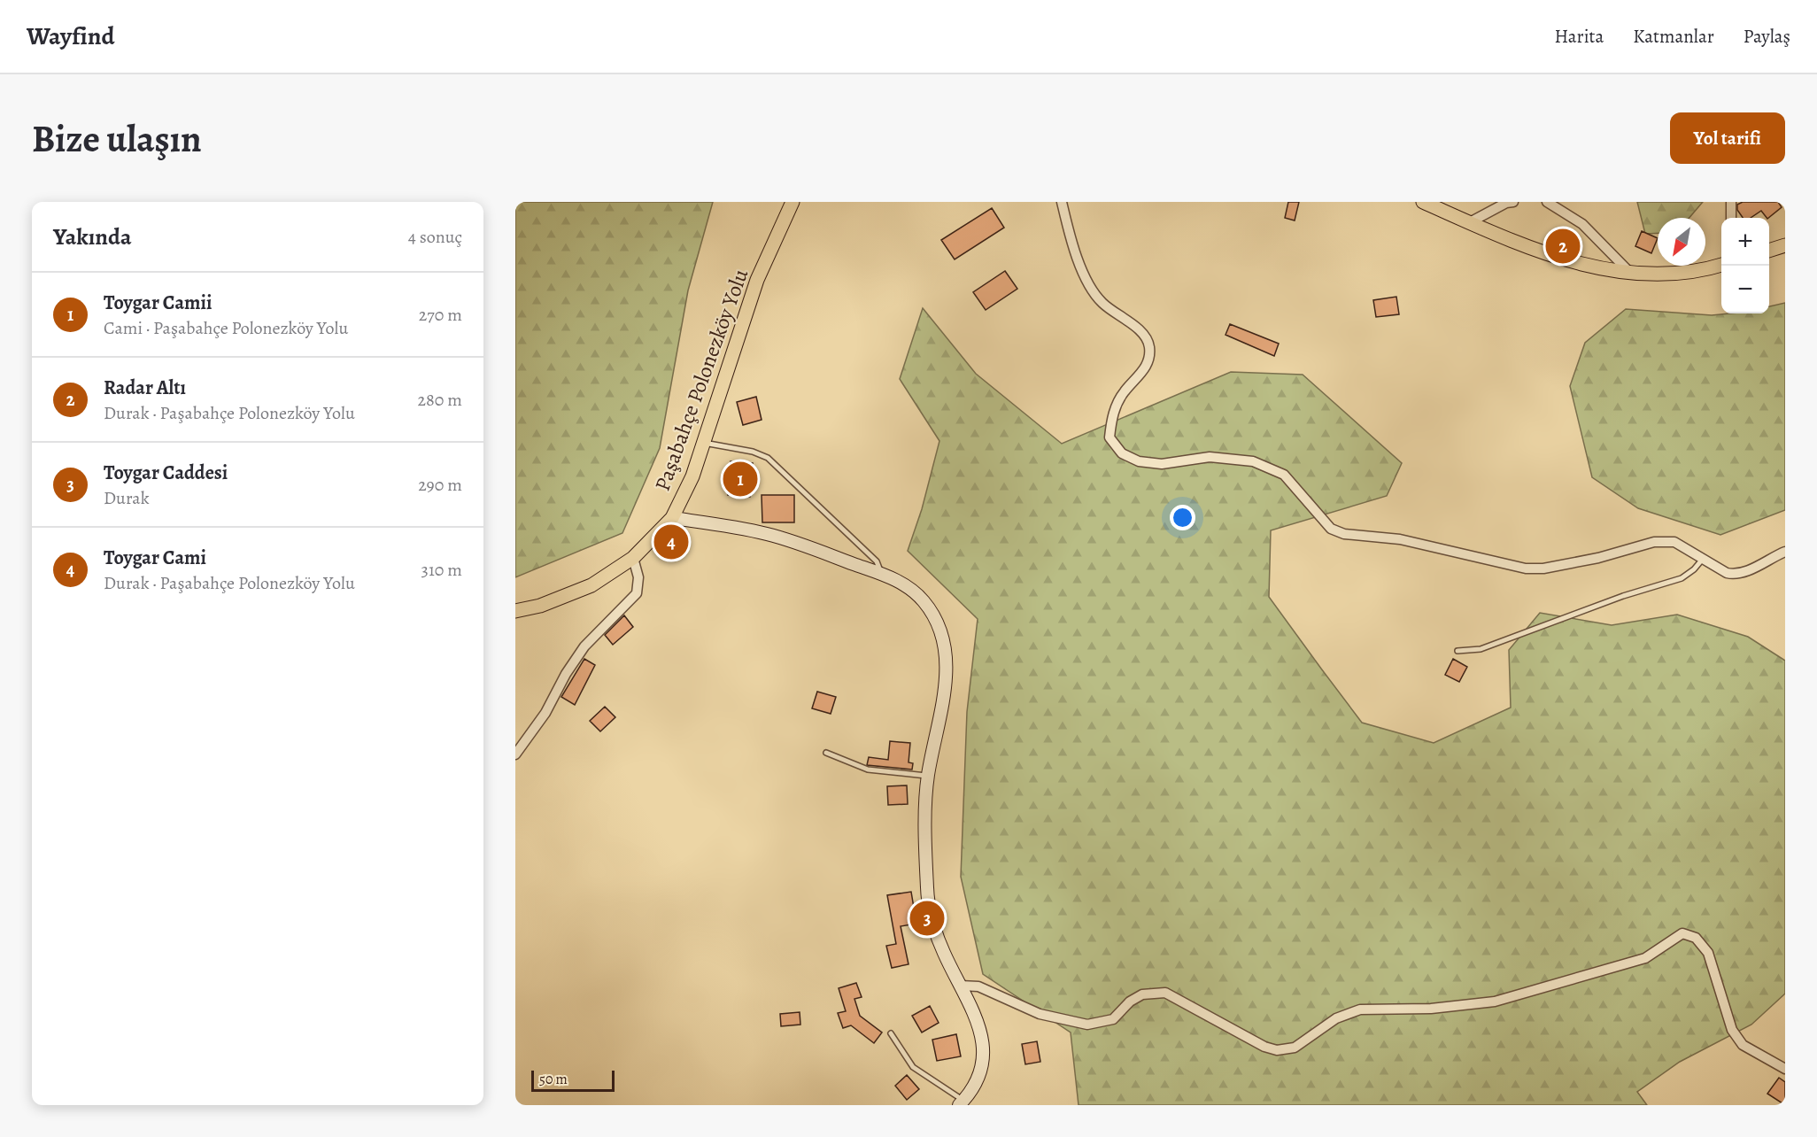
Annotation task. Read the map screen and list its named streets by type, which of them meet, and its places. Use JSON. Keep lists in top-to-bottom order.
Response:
{
  "streets": {
    "main road": ["Paşabahçe Polonezköy Yolu"]
  },
  "scale_bar": "50 m",
  "north": "bottom left",
  "page": {
    "header": "Wayfind",
    "nav": ["Harita", "Katmanlar", "Paylaş"],
    "buttons": "Yol tarifi",
    "title": "Bize ulaşın",
    "heading": ["Yakında", "4 sonuç"],
    "map_buttons": ["+", "−"],
    "pins": [
      "2",
      "1",
      "4",
      "3"
    ],
    "list": [
      {
        "mark": "1",
        "name": "Toygar Camii",
        "note": "Cami · Paşabahçe Polonezköy Yolu",
        "value": "270 m"
      },
      {
        "mark": "2",
        "name": "Radar Altı",
        "note": "Durak · Paşabahçe Polonezköy Yolu",
        "value": "280 m"
      },
      {
        "mark": "3",
        "name": "Toygar Caddesi",
        "note": "Durak",
        "value": "290 m"
      },
      {
        "mark": "4",
        "name": "Toygar Cami",
        "note": "Durak · Paşabahçe Polonezköy Yolu",
        "value": "310 m"
      }
    ],
    "scale": "50 m"
  }
}
